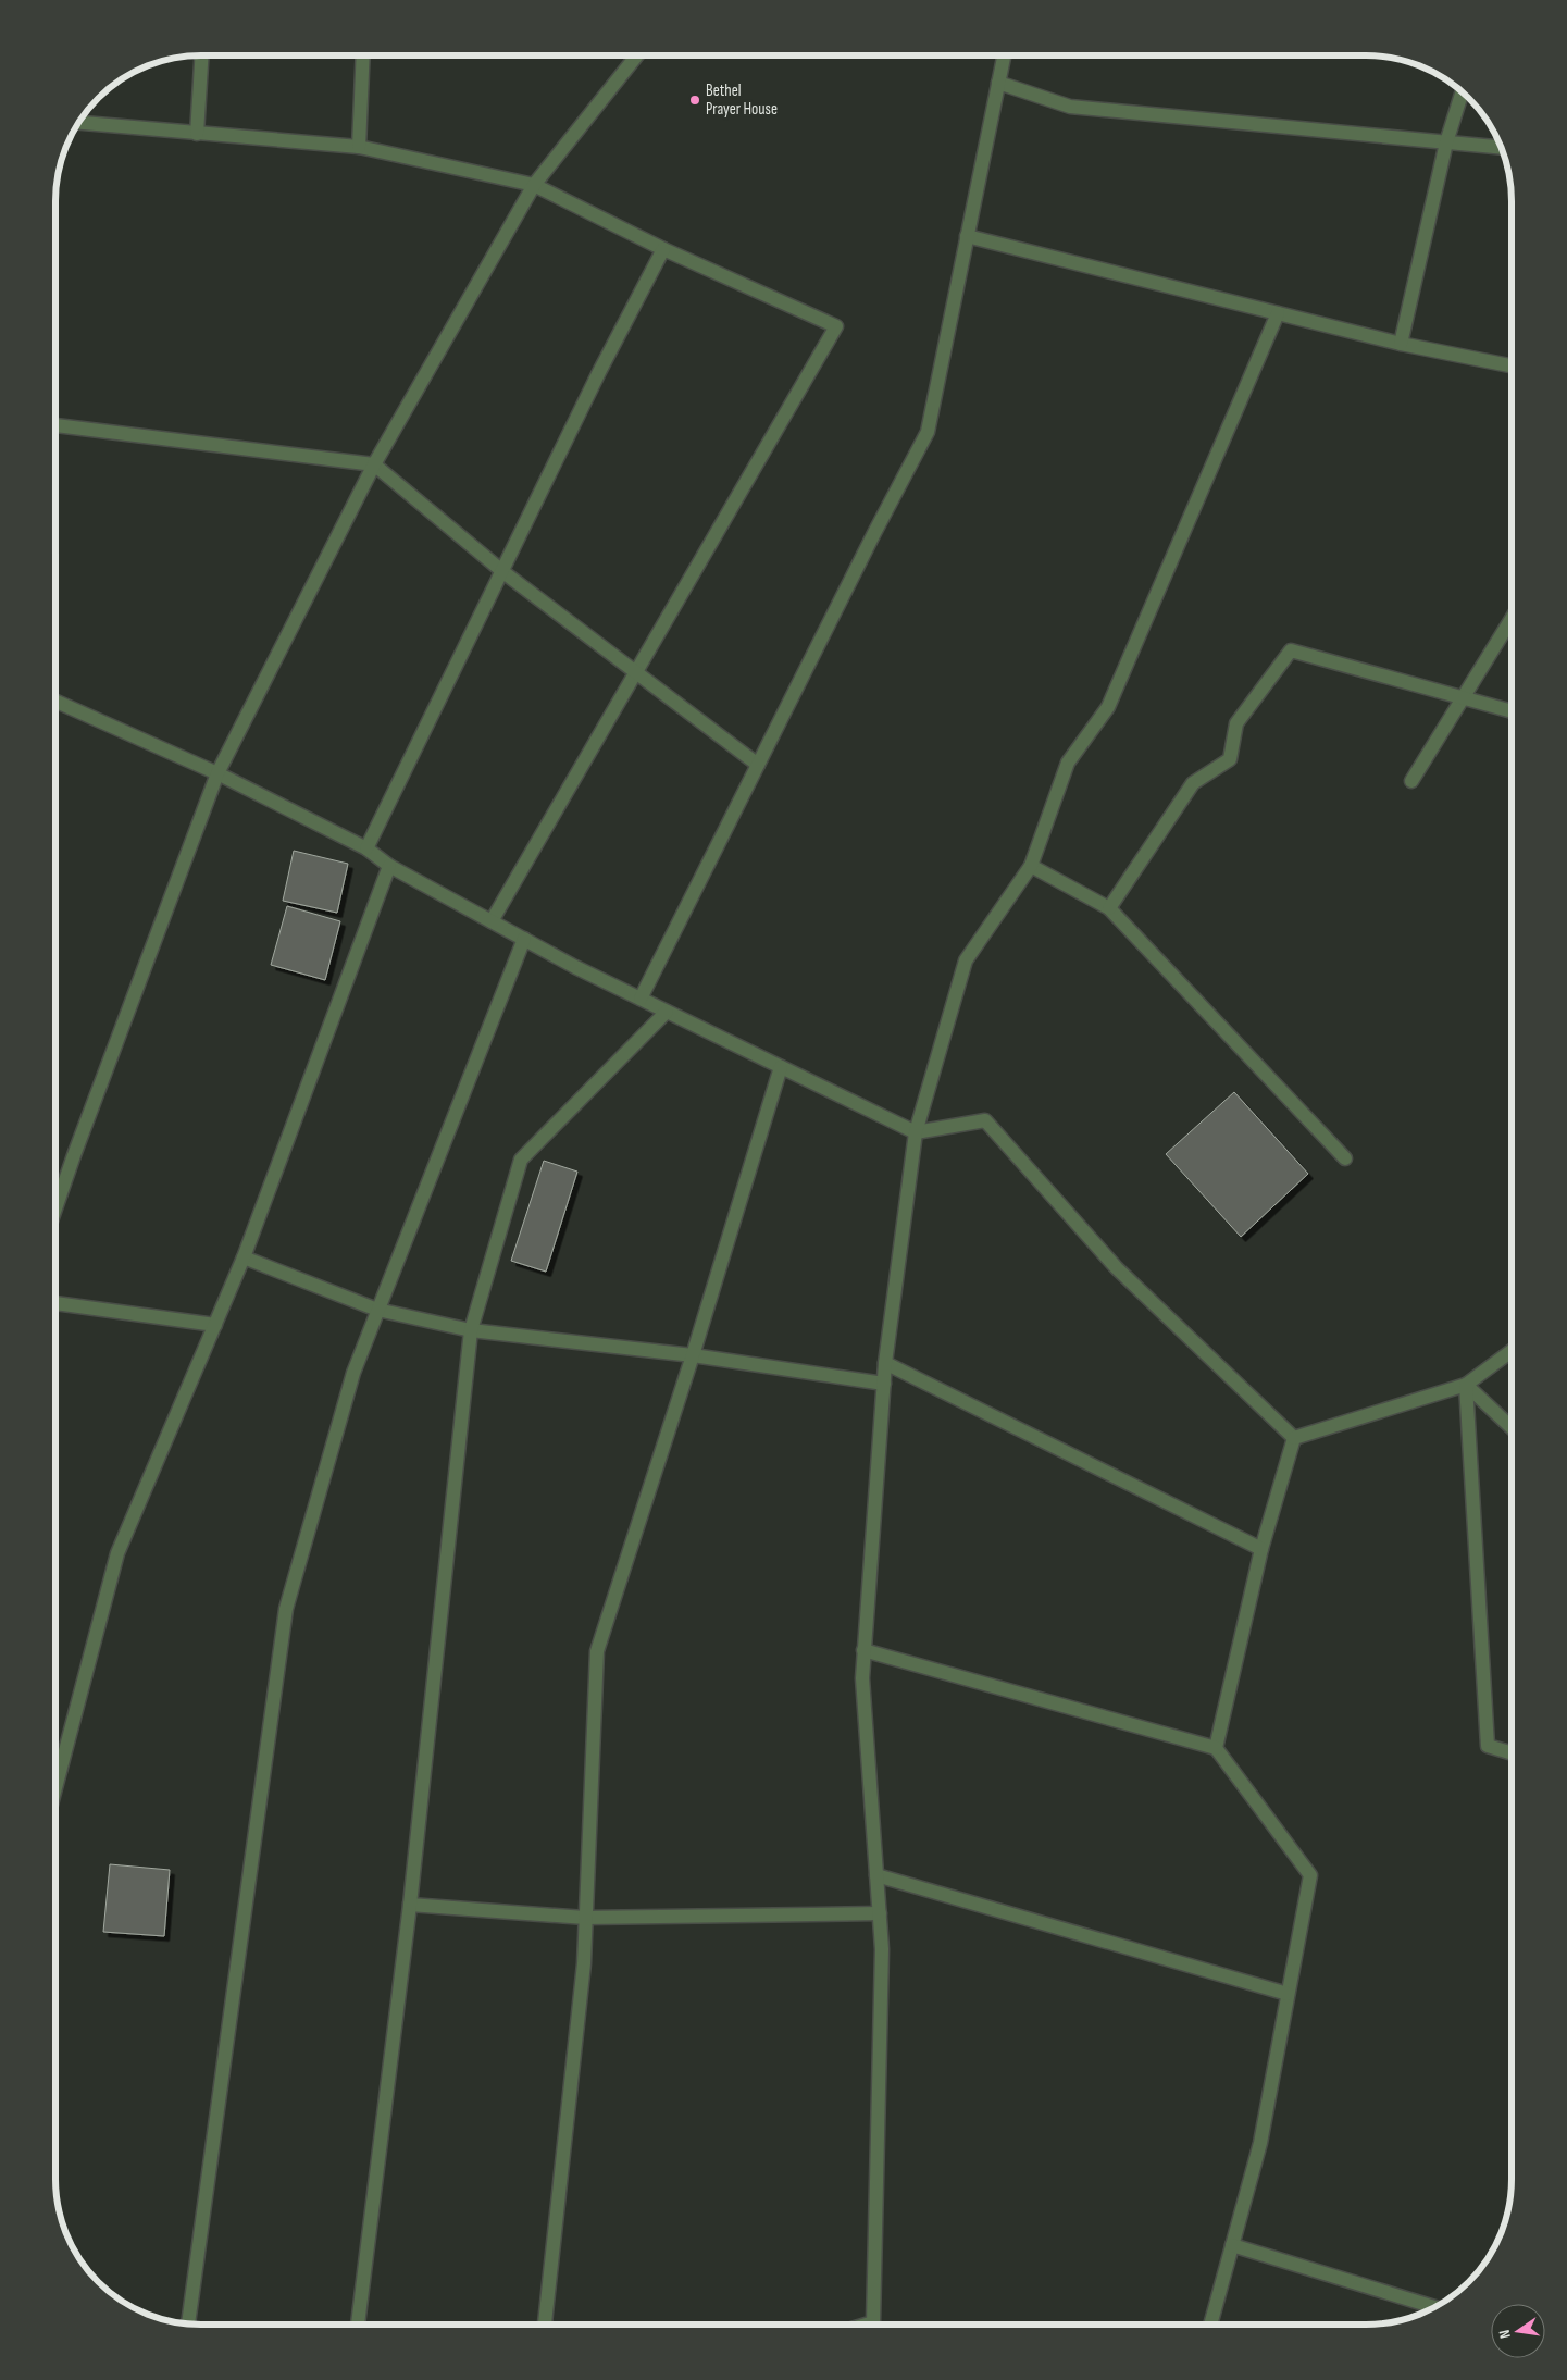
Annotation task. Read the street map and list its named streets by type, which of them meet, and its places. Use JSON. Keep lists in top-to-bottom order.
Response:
{
  "places": ["Bethel Prayer House"],
  "north": "left"
}
